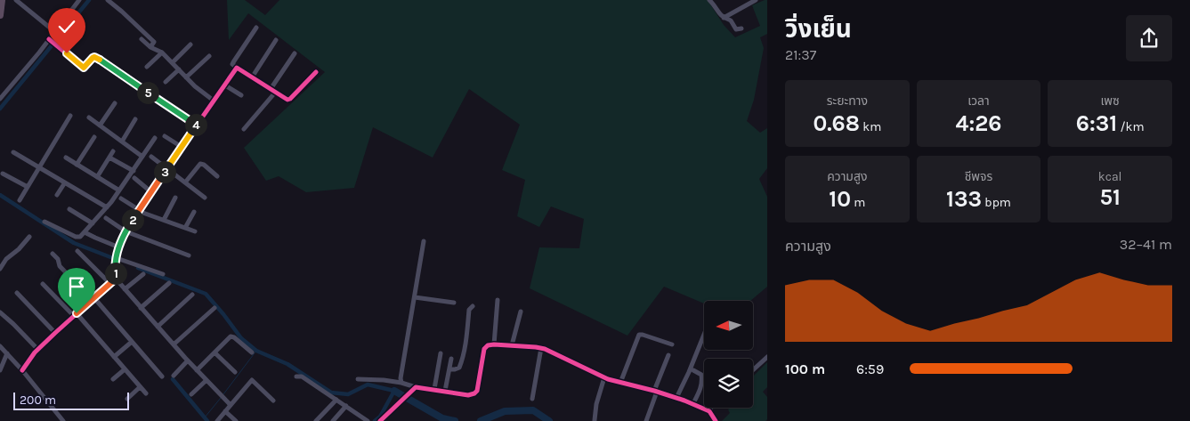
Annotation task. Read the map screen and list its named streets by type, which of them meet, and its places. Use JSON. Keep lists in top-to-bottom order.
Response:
{
  "scale_bar": "200 m",
  "north": "left",
  "page": {
    "heading": ["วิ่งเย็น", "21:37"],
    "stats": [
      ["ระยะทาง", "0.68 km"],
      ["เวลา", "4:26"],
      ["เพซ", "6:31 /km"],
      ["ความสูง", "10 m"],
      ["ชีพจร", "133 bpm"],
      ["kcal", "51"]
    ],
    "pins": [
      "5",
      "4",
      "3",
      "2",
      "1"
    ],
    "chart": ["ความสูง", "32–41 m"],
    "list": [
      {
        "name": "100 m",
        "note": "6:59"
      }
    ],
    "scale": "200 m"
  }
}
